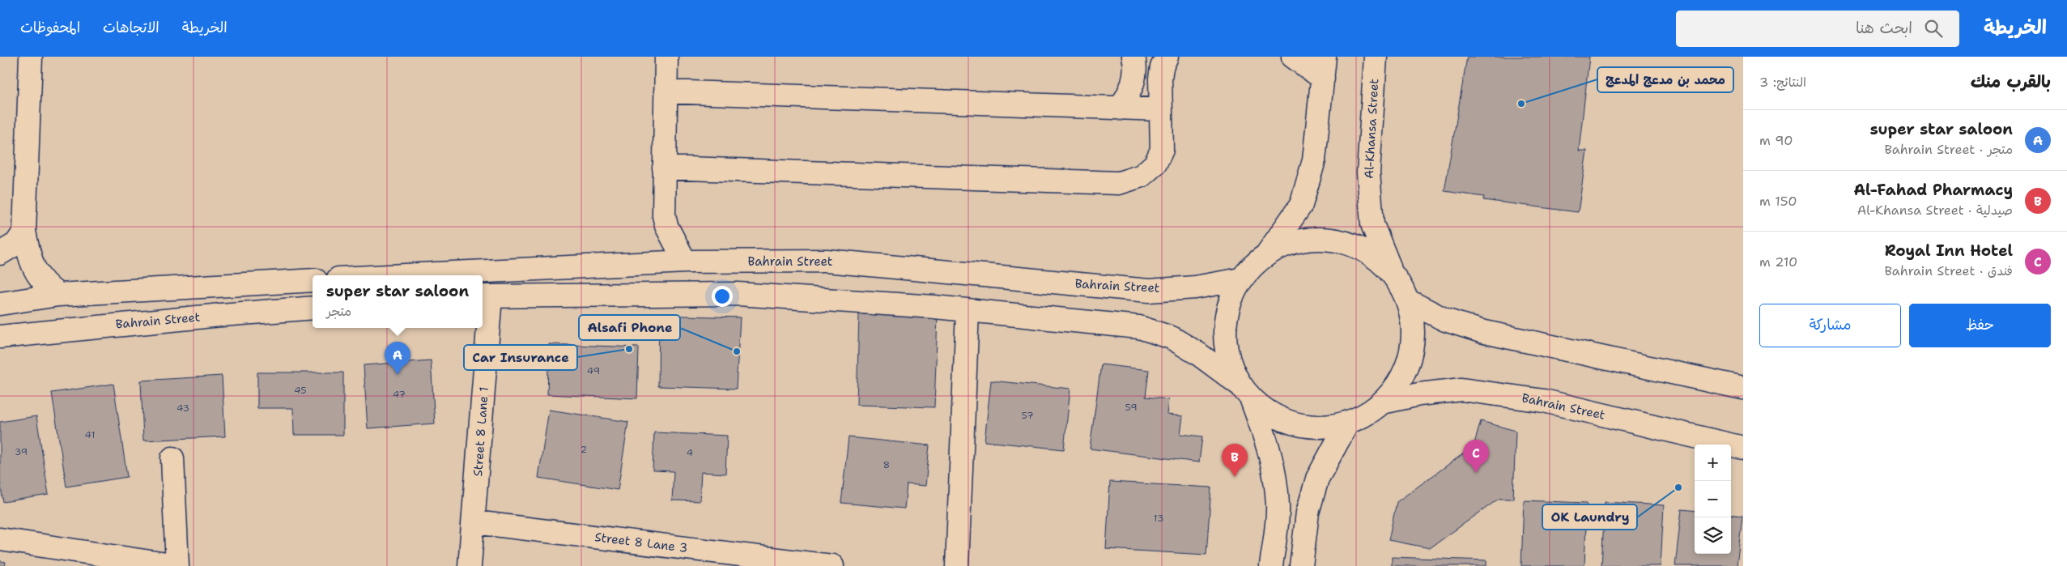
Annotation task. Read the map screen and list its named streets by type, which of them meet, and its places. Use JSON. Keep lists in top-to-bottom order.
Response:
{
  "streets": {
    "street": [
      "Al-Khansa Street",
      "Bahrain Street",
      "Street 8 Lane 1",
      "Street 8 Lane 3"
    ]
  },
  "crossings": [
    ["Street 8 Lane 1", "Street 8 Lane 3"]
  ],
  "places": [
    "محمد بن مدعج المدعج",
    "Car Insurance",
    "Alsafi Phone",
    "OK Laundry"
  ],
  "house_numbers": [
    "49",
    "45",
    "47",
    "59",
    "43",
    "57",
    "41",
    "2",
    "39",
    "4",
    "8",
    "13"
  ],
  "page": {
    "header": "الخريطة",
    "search": "ابحث هنا",
    "nav": ["الخريطة", "الاتجاهات", "المحفوظات"],
    "heading": ["بالقرب منك", "النتائج: 3"],
    "list": [
      {
        "mark": "A",
        "name": "super star saloon",
        "note": "متجر · Bahrain Street",
        "value": "90 m"
      },
      {
        "mark": "B",
        "name": "Al-Fahad Pharmacy",
        "note": "صيدلية · Al-Khansa Street",
        "value": "150 m"
      },
      {
        "mark": "C",
        "name": "Royal Inn Hotel",
        "note": "فندق · Bahrain Street",
        "value": "210 m"
      }
    ],
    "popup": ["super star saloon", "متجر"],
    "buttons": ["حفظ", "مشاركة"],
    "pins": ["A", "C", "B"],
    "map_buttons": ["+", "−"]
  }
}
